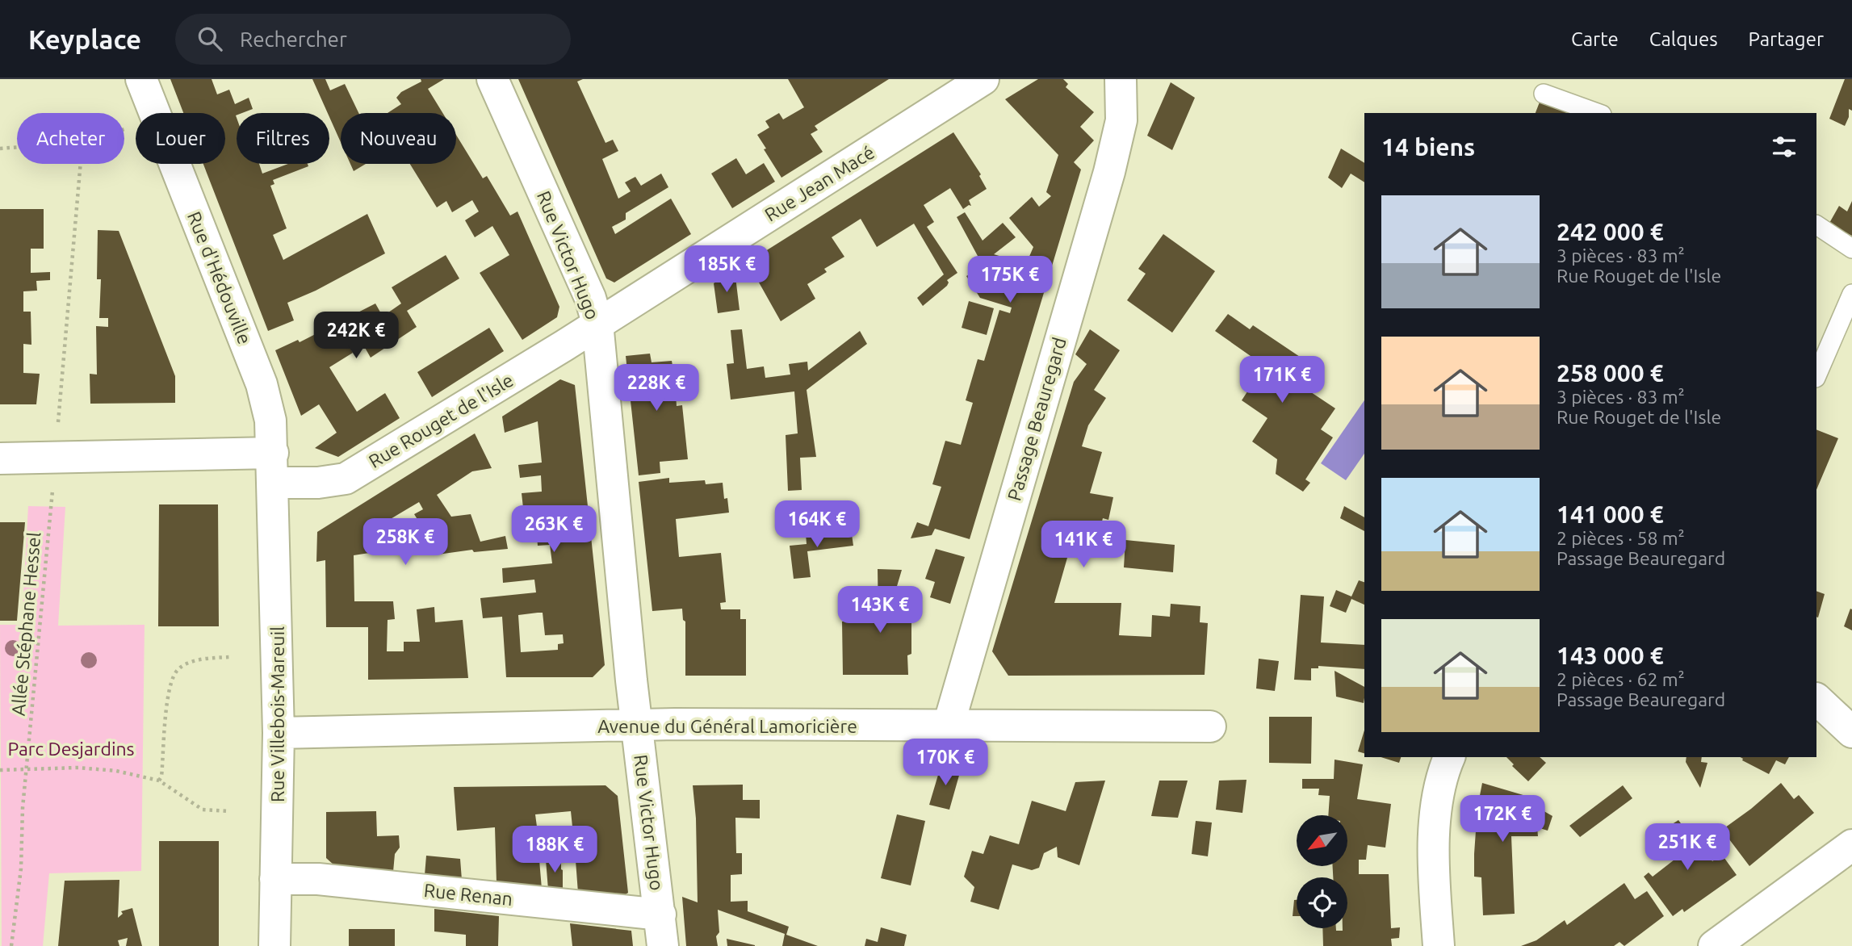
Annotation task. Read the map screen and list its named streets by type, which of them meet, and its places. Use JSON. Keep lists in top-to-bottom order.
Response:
{
  "streets": {
    "street": [
      "Rue Jean Macé",
      "Rue Victor Hugo",
      "Rue d'Hédouville",
      "Passage Beauregard",
      "Rue Rouget de l'Isle",
      "Rue Villebois-Mareuil",
      "Avenue du Général Lamoricière",
      "Rue Renan"
    ],
    "path": ["Allée Stéphane Hessel"]
  },
  "crossings": [
    ["Rue Jean Macé", "Rue Victor Hugo"],
    ["Rue Jean Macé", "Rue Rouget de l'Isle"],
    ["Rue Victor Hugo", "Rue Rouget de l'Isle"],
    ["Rue Victor Hugo", "Avenue du Général Lamoricière"],
    ["Rue Victor Hugo", "Rue Renan"],
    ["Rue d'Hédouville", "Rue Rouget de l'Isle"],
    ["Rue d'Hédouville", "Rue Villebois-Mareuil"],
    ["Passage Beauregard", "Avenue du Général Lamoricière"],
    ["Rue Rouget de l'Isle", "Rue Villebois-Mareuil"],
    ["Rue Villebois-Mareuil", "Avenue du Général Lamoricière"],
    ["Rue Villebois-Mareuil", "Rue Renan"]
  ],
  "parks": ["Parc Desjardins"],
  "north": "bottom left",
  "page": {
    "header": "Keyplace",
    "search": "Rechercher",
    "nav": ["Carte", "Calques", "Partager"],
    "chip": [
      "Acheter",
      "Louer",
      "Filtres",
      "Nouveau"
    ],
    "heading": "14 biens",
    "list": [
      {
        "name": "242 000 €",
        "note": "3 pièces · 83 m² · Rue Rouget de l'Isle"
      },
      {
        "name": "258 000 €",
        "note": "3 pièces · 83 m² · Rue Rouget de l'Isle"
      },
      {
        "name": "141 000 €",
        "note": "2 pièces · 58 m² · Passage Beauregard"
      },
      {
        "name": "143 000 €",
        "note": "2 pièces · 62 m² · Passage Beauregard"
      }
    ],
    "price": [
      "185K €",
      "175K €",
      "242K €",
      "171K €",
      "228K €",
      "164K €",
      "263K €",
      "258K €",
      "141K €",
      "143K €",
      "170K €",
      "172K €",
      "251K €",
      "188K €"
    ]
  }
}
